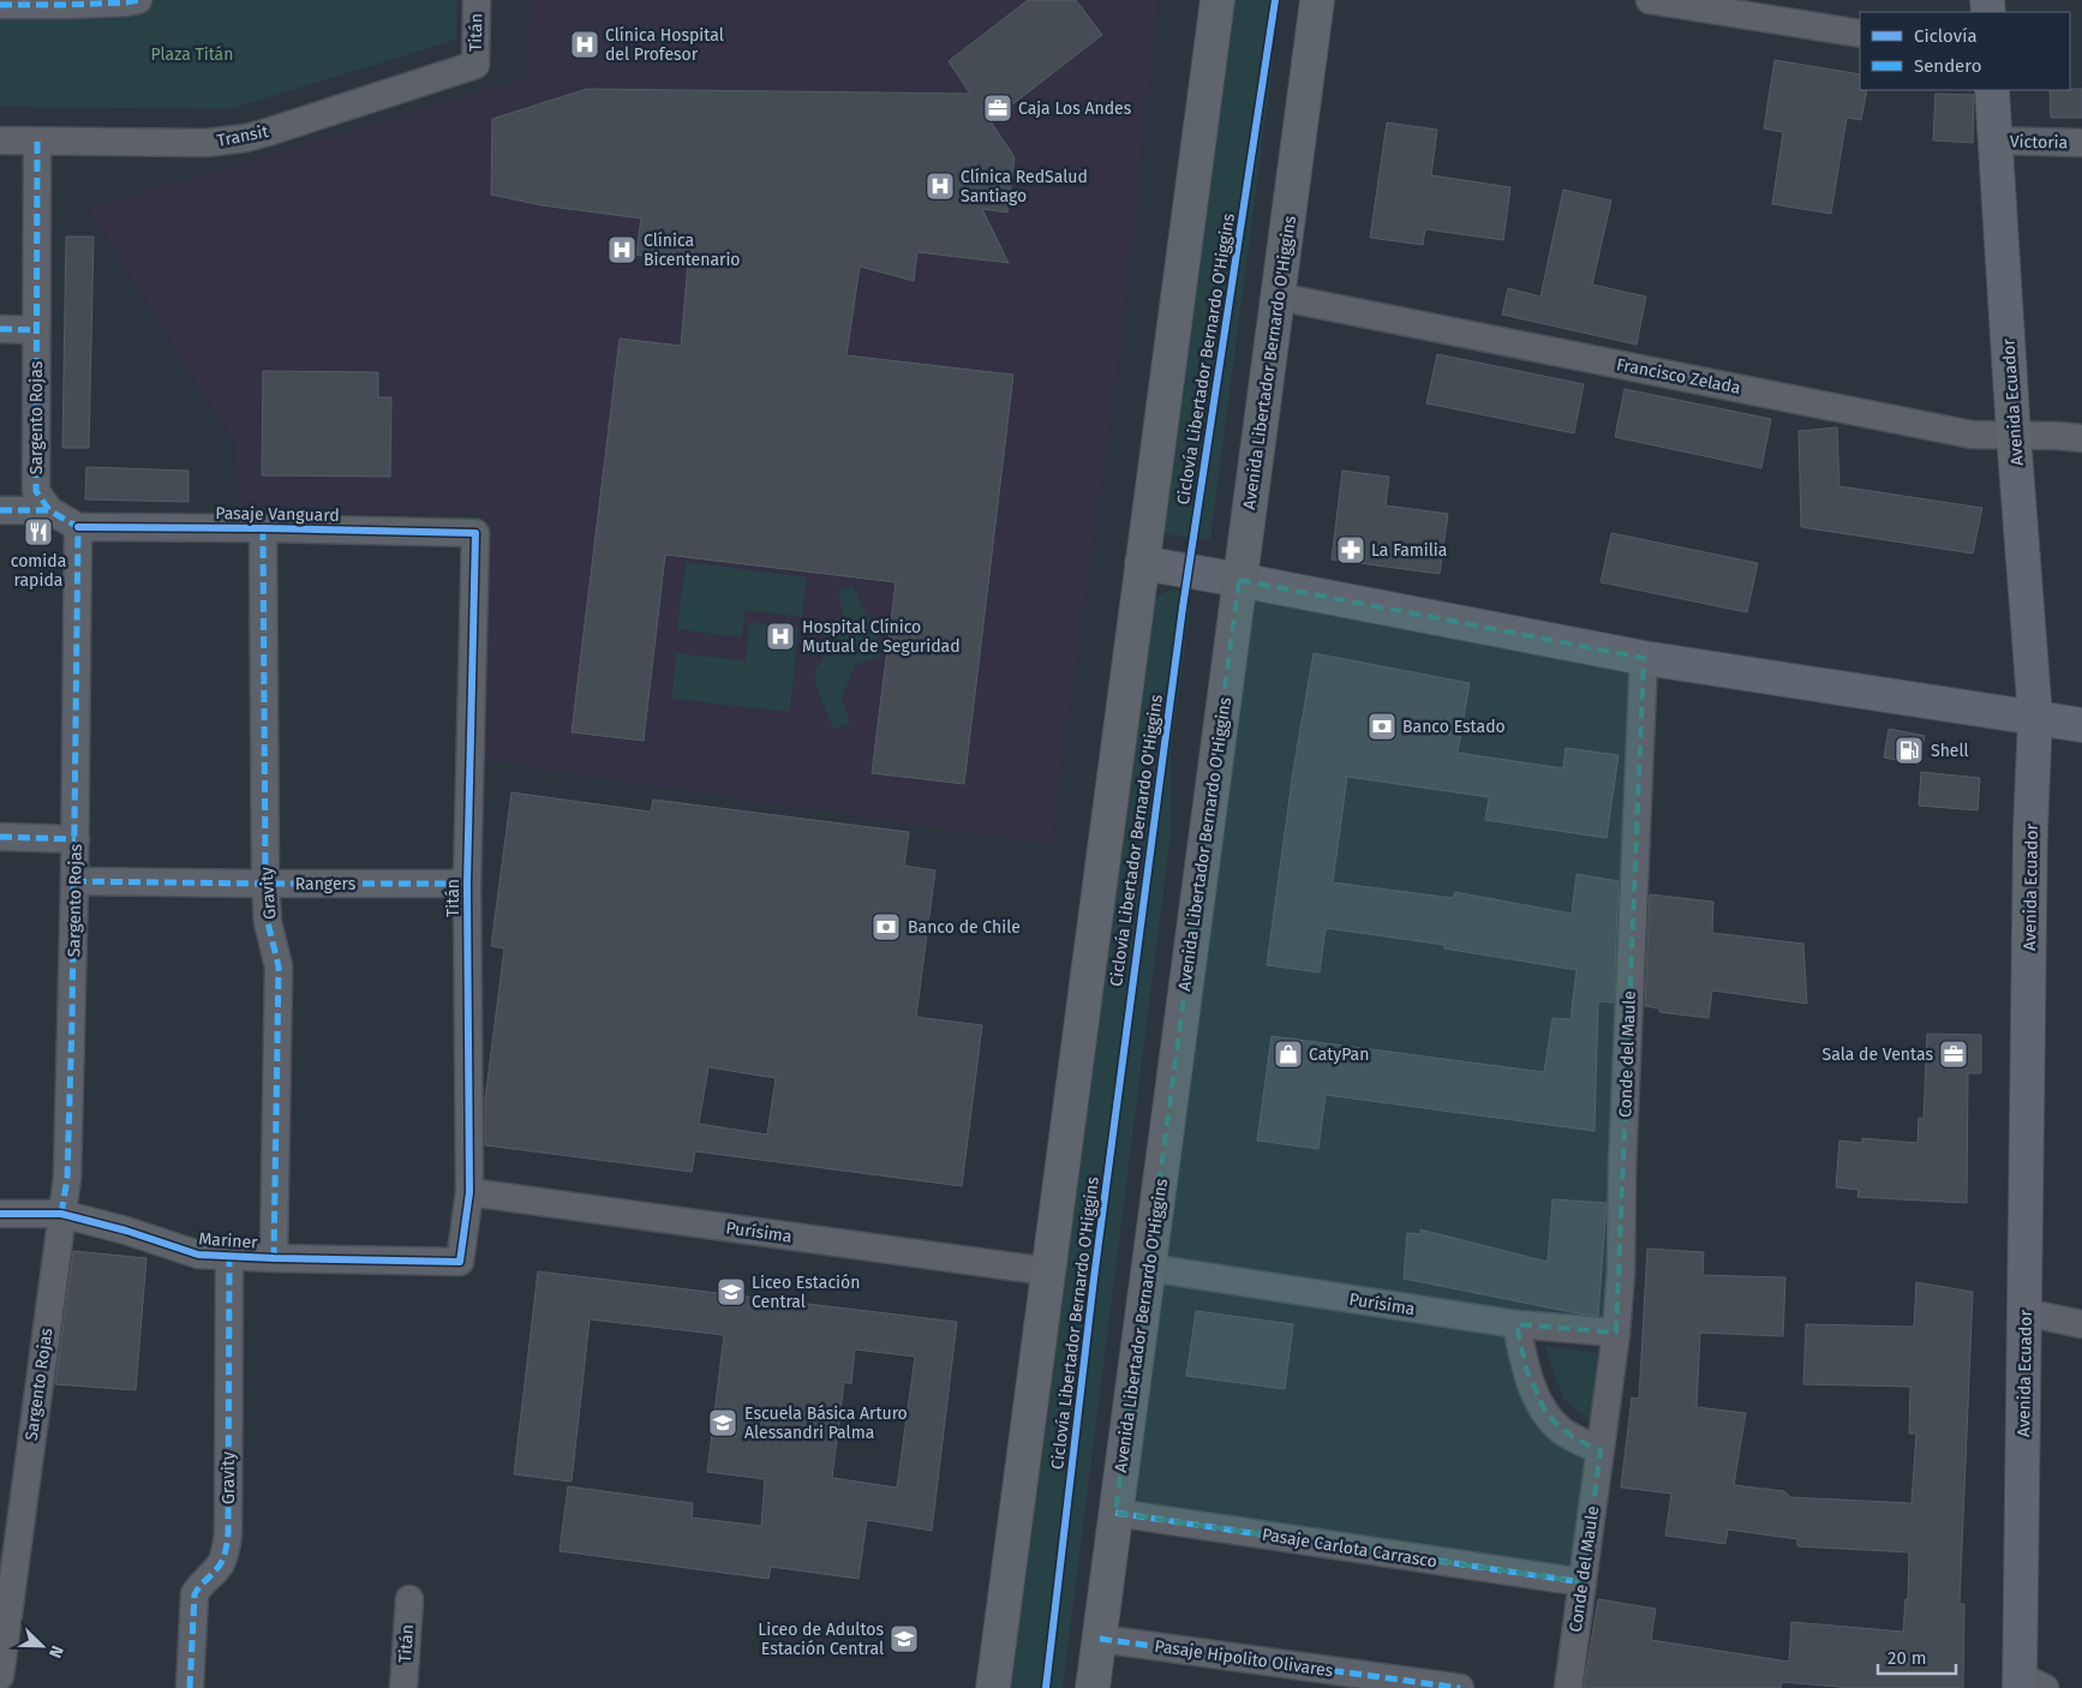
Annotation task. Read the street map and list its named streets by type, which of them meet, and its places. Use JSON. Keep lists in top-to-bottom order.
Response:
{
  "streets": {
    "main road": ["Avenida Libertador Bernardo O'Higgins", "Avenida Ecuador"],
    "street": [
      "Titán",
      "Transit",
      "Victoria",
      "Francisco Zelada",
      "Sargento Rojas",
      "Pasaje Vanguard",
      "Rangers",
      "Gravity",
      "Conde del Maule",
      "Purísima",
      "Mariner",
      "Pasaje Carlota Carrasco",
      "Pasaje Hipolito Olivares"
    ],
    "cycle path": ["Ciclovía Libertador Bernardo O'Higgins"]
  },
  "crossings": [
    ["Titán", "Transit"],
    ["Titán", "Pasaje Vanguard"],
    ["Titán", "Rangers"],
    ["Titán", "Purísima"],
    ["Titán", "Mariner"],
    ["Transit", "Sargento Rojas"],
    ["Victoria", "Avenida Ecuador"],
    ["Avenida Libertador Bernardo O'Higgins", "Francisco Zelada"],
    ["Avenida Libertador Bernardo O'Higgins", "Purísima"],
    ["Avenida Libertador Bernardo O'Higgins", "Pasaje Carlota Carrasco"],
    ["Avenida Libertador Bernardo O'Higgins", "Pasaje Hipolito Olivares"],
    ["Francisco Zelada", "Avenida Ecuador"],
    ["Sargento Rojas", "Pasaje Vanguard"],
    ["Sargento Rojas", "Rangers"],
    ["Sargento Rojas", "Mariner"],
    ["Pasaje Vanguard", "Gravity"],
    ["Rangers", "Gravity"],
    ["Gravity", "Mariner"],
    ["Conde del Maule", "Purísima"],
    ["Conde del Maule", "Pasaje Carlota Carrasco"]
  ],
  "parks": ["Plaza Titán"],
  "places": {
    "hospital": [
      "Clínica Hospital del Profesor",
      "Clínica RedSalud Santiago",
      "Clínica Bicentenario",
      "Hospital Clínico Mutual de Seguridad"
    ],
    "office": ["Caja Los Andes", "Sala de Ventas"],
    "restaurant": ["comida rapida"],
    "pharmacy": ["La Familia"],
    "bank": ["Banco Estado", "Banco de Chile"],
    "fuel station": ["Shell"],
    "shop": ["CatyPan"],
    "school or university": ["Liceo Estación Central", "Escuela Básica Arturo Alessandri Palma", "Liceo de Adultos Estación Central"]
  },
  "legend": ["Ciclovía", "Sendero"],
  "scale_bar": "20 m",
  "north": "bottom right"
}
